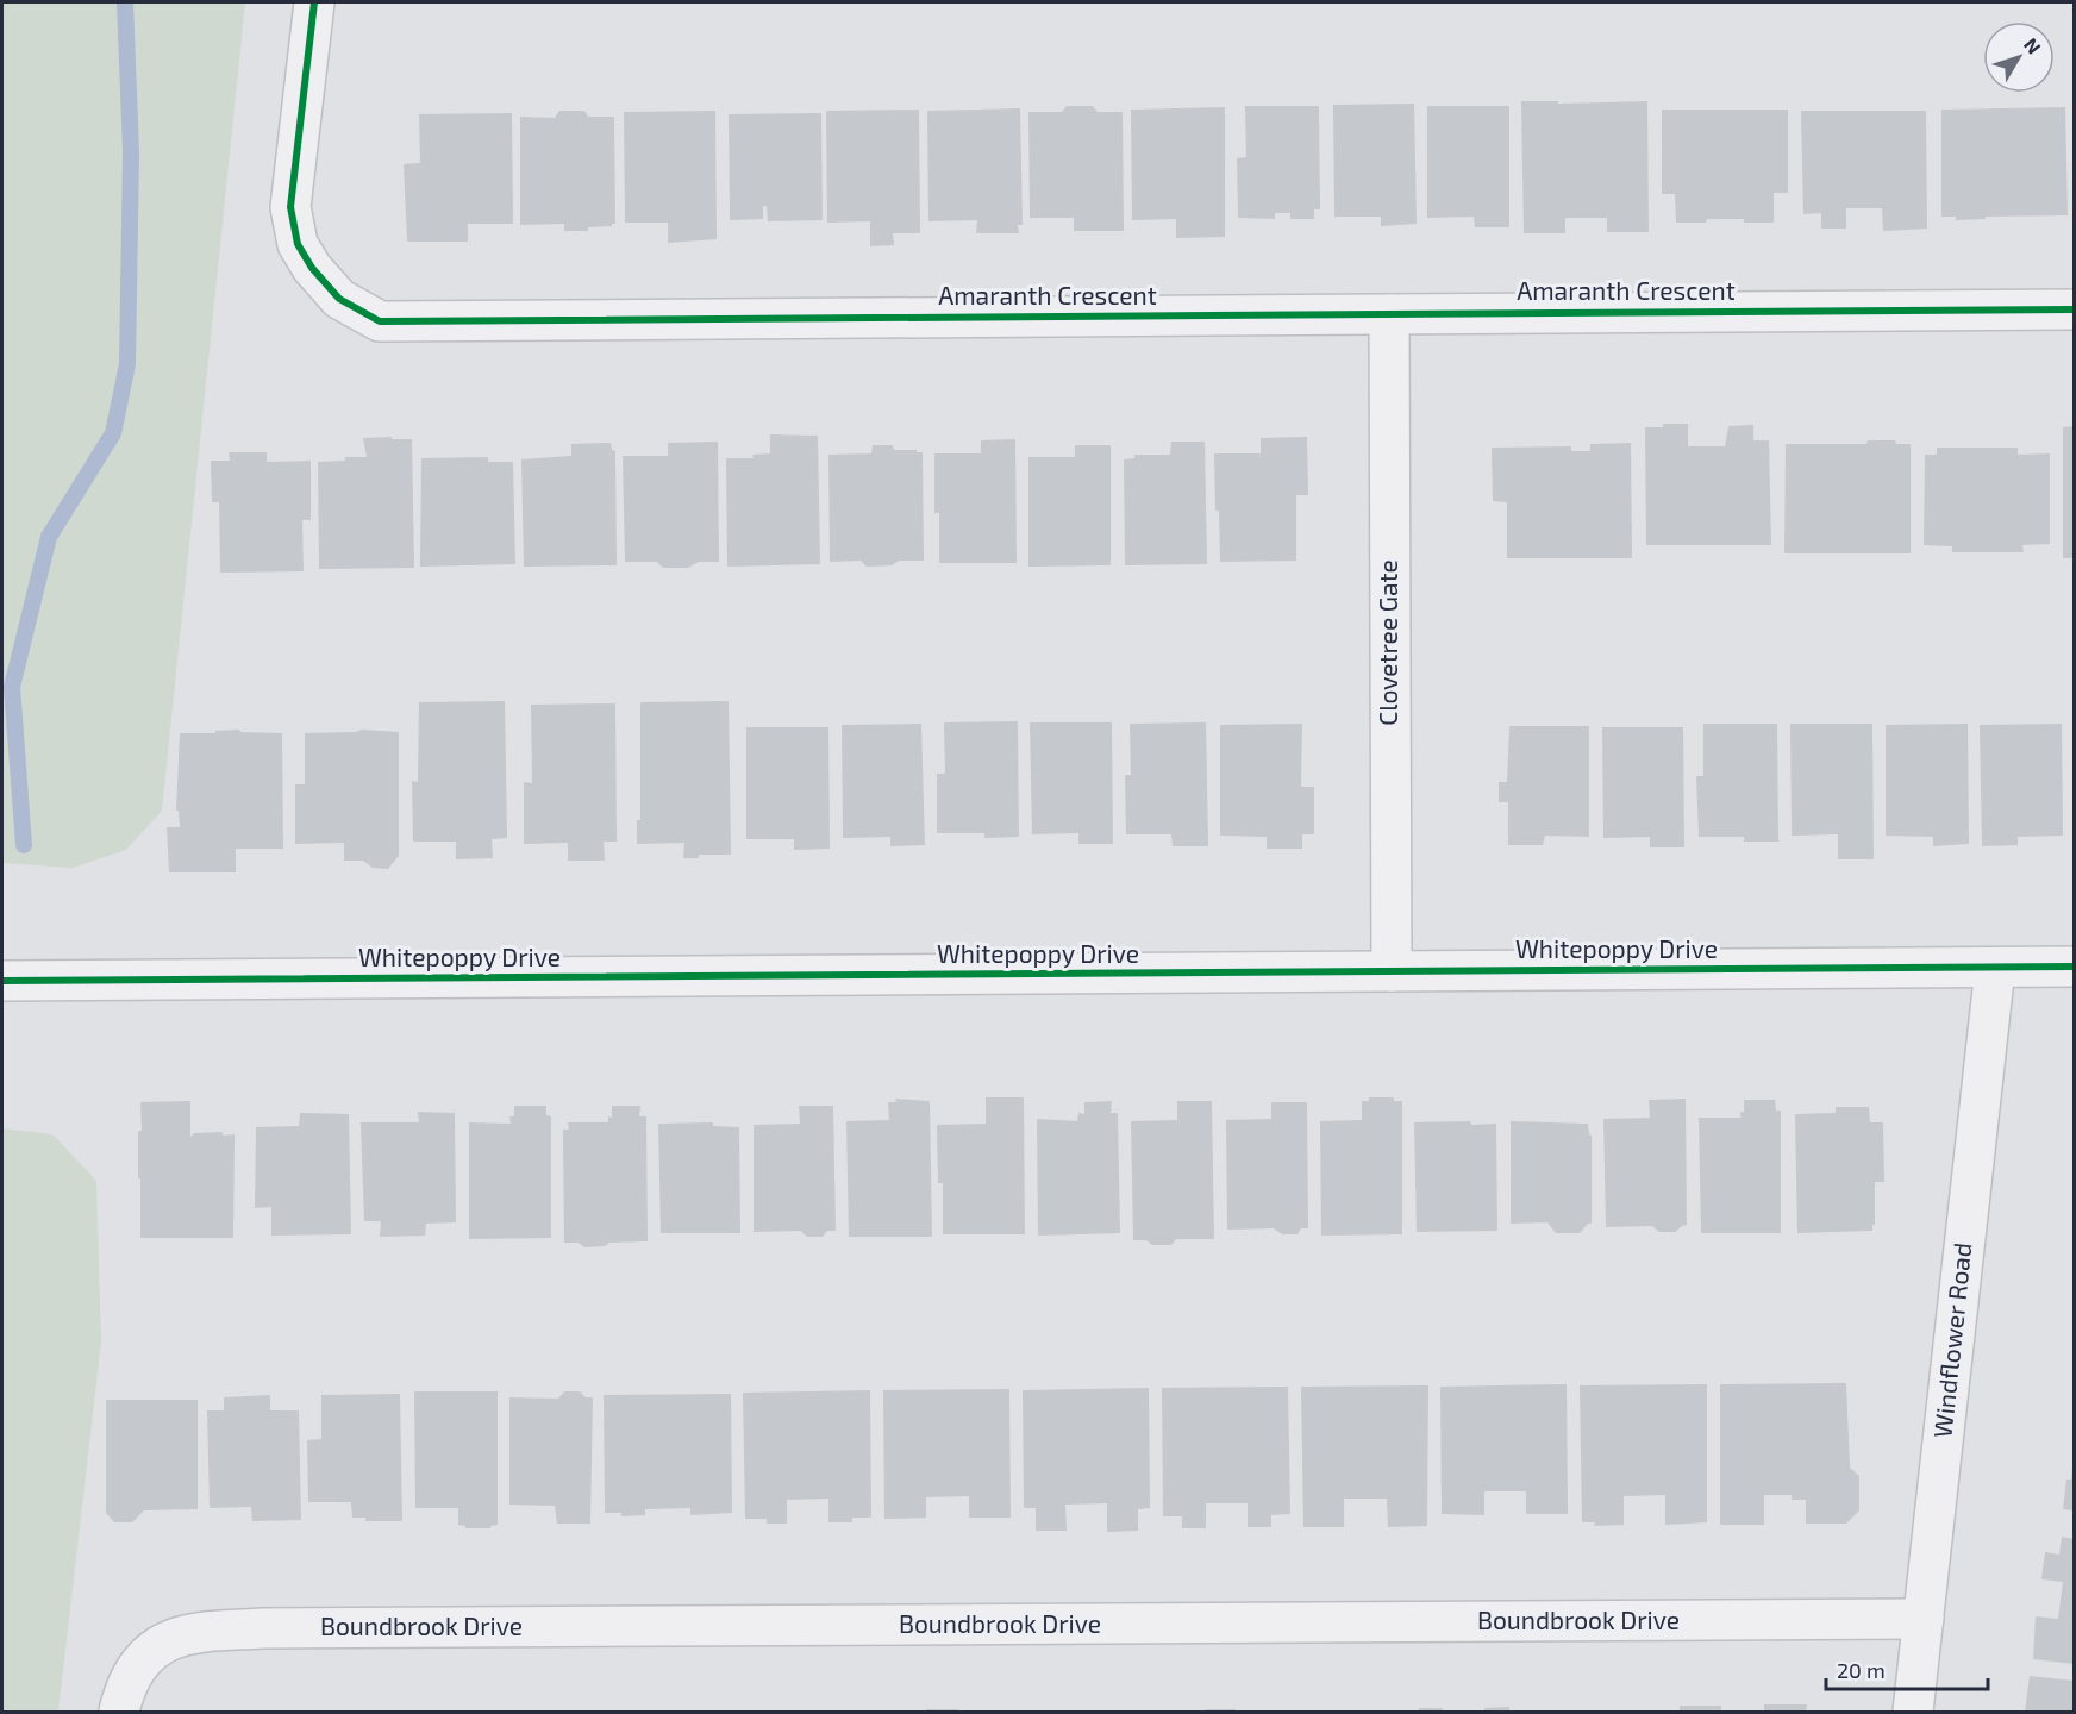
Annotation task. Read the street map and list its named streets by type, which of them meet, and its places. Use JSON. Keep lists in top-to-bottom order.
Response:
{
  "streets": {
    "street": [
      "Amaranth Crescent",
      "Clovetree Gate",
      "Whitepoppy Drive",
      "Windflower Road",
      "Boundbrook Drive"
    ]
  },
  "crossings": [
    ["Amaranth Crescent", "Clovetree Gate"],
    ["Clovetree Gate", "Whitepoppy Drive"],
    ["Whitepoppy Drive", "Windflower Road"],
    ["Windflower Road", "Boundbrook Drive"]
  ],
  "scale_bar": "20 m",
  "north": "top right"
}
